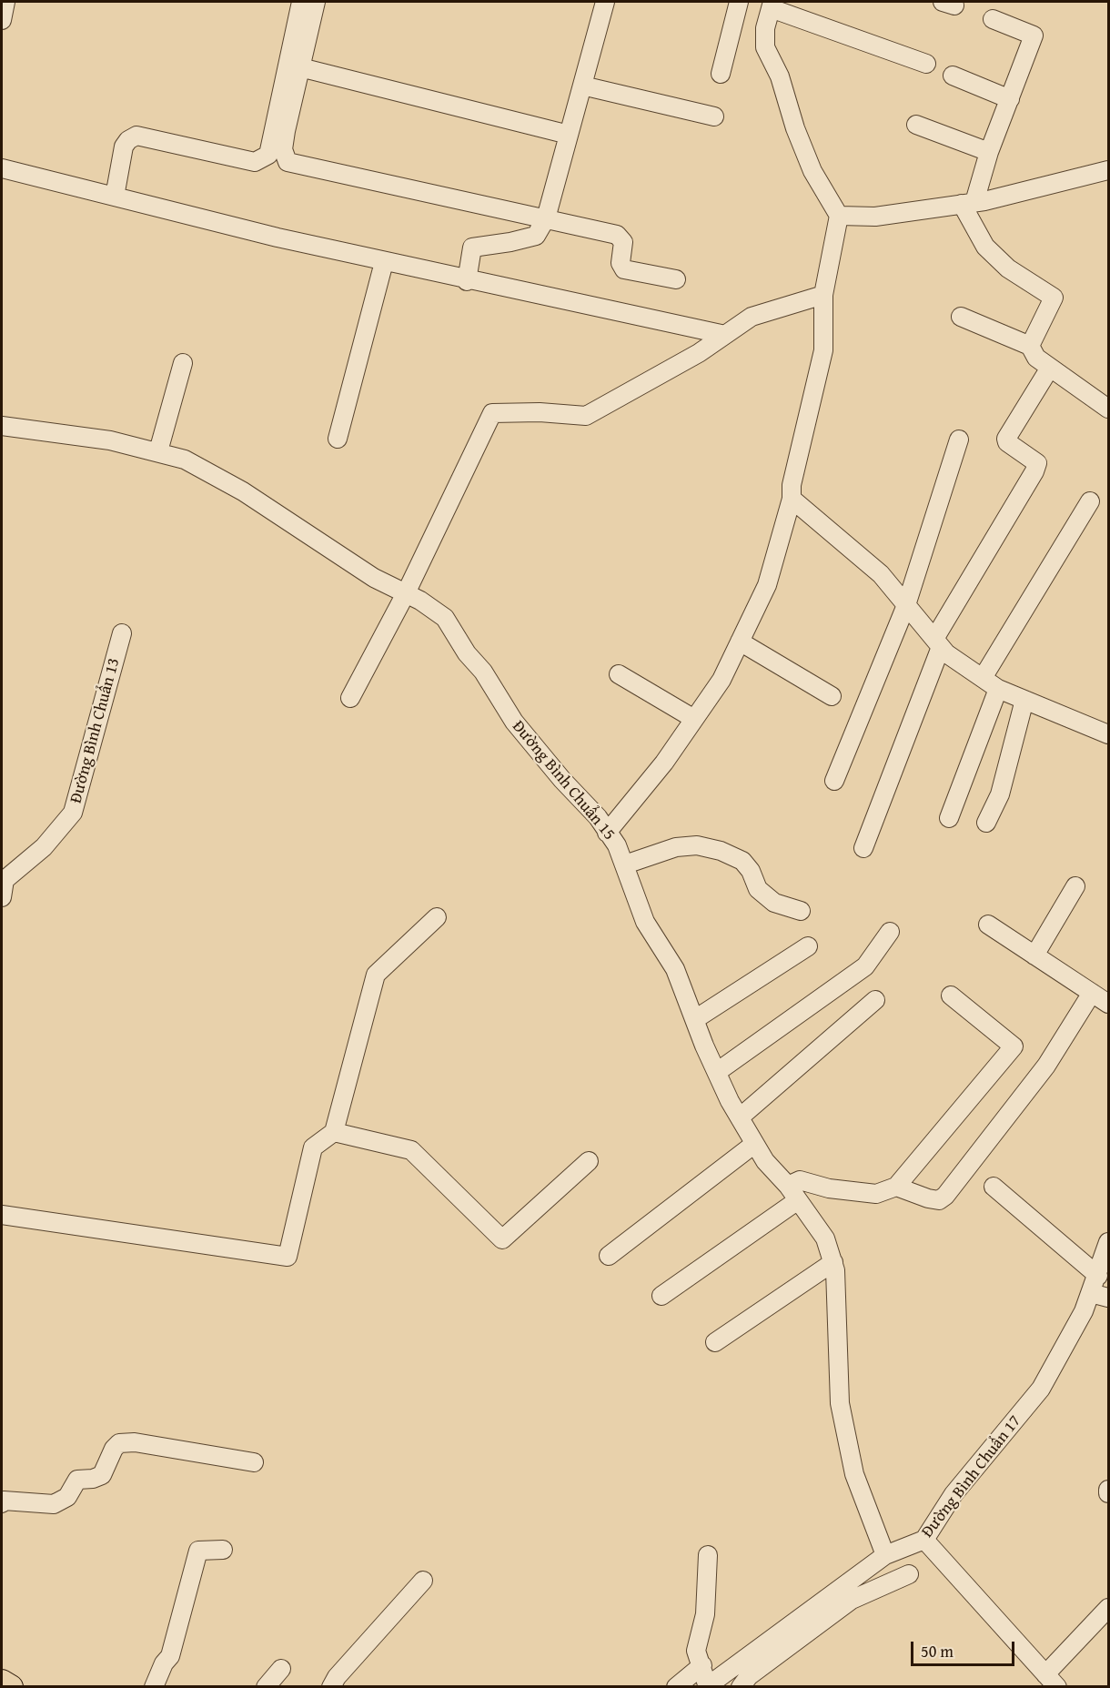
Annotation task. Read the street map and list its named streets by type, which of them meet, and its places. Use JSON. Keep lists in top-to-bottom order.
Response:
{
  "streets": {
    "street": ["Đường Bình Chuẩn 13", "Đường Bình Chuẩn 15", "Đường Bình Chuẩn 17"]
  },
  "crossings": [
    ["Đường Bình Chuẩn 15", "Đường Bình Chuẩn 17"]
  ],
  "scale_bar": "50 m"
}
